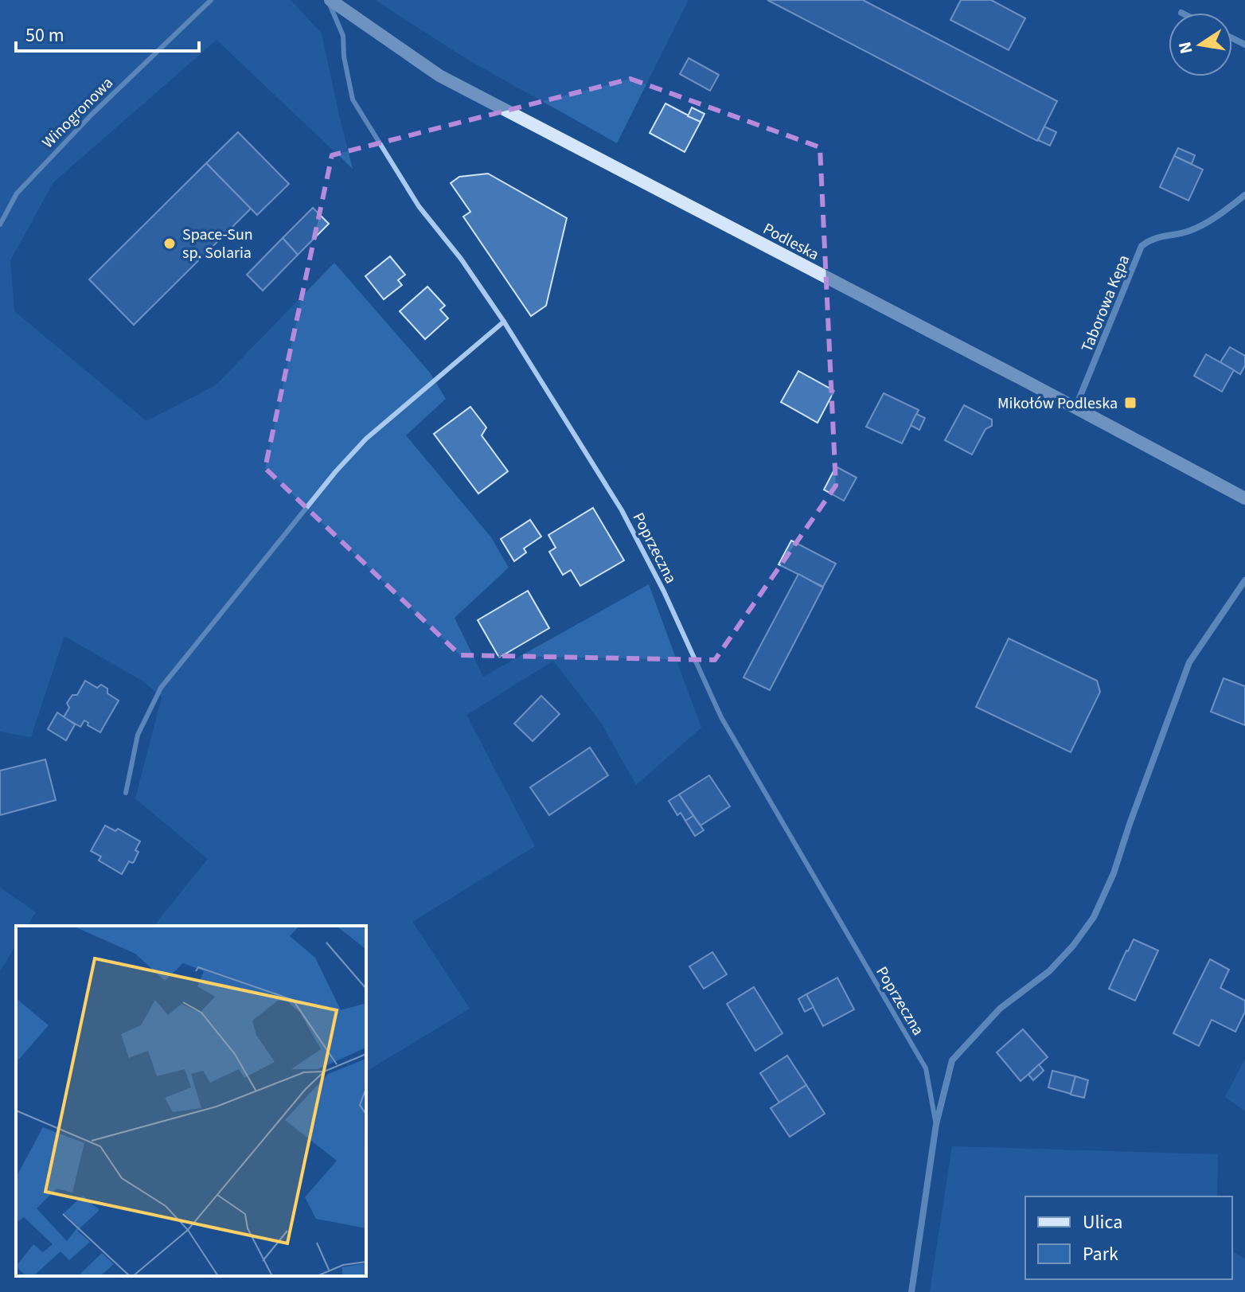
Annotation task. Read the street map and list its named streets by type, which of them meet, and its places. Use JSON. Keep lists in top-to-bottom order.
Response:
{
  "streets": {
    "street": ["Podleska", "Taborowa Kępa", "Poprzeczna"],
    "lane": ["Winogronowa"]
  },
  "crossings": [
    ["Podleska", "Taborowa Kępa"],
    ["Podleska", "Poprzeczna"]
  ],
  "places": {
    "other": ["Space-Sun sp. Solaria"],
    "transit": ["Mikołów Podleska"]
  },
  "legend": ["Ulica", "Park"],
  "scale_bar": "50 m",
  "north": "left"
}
